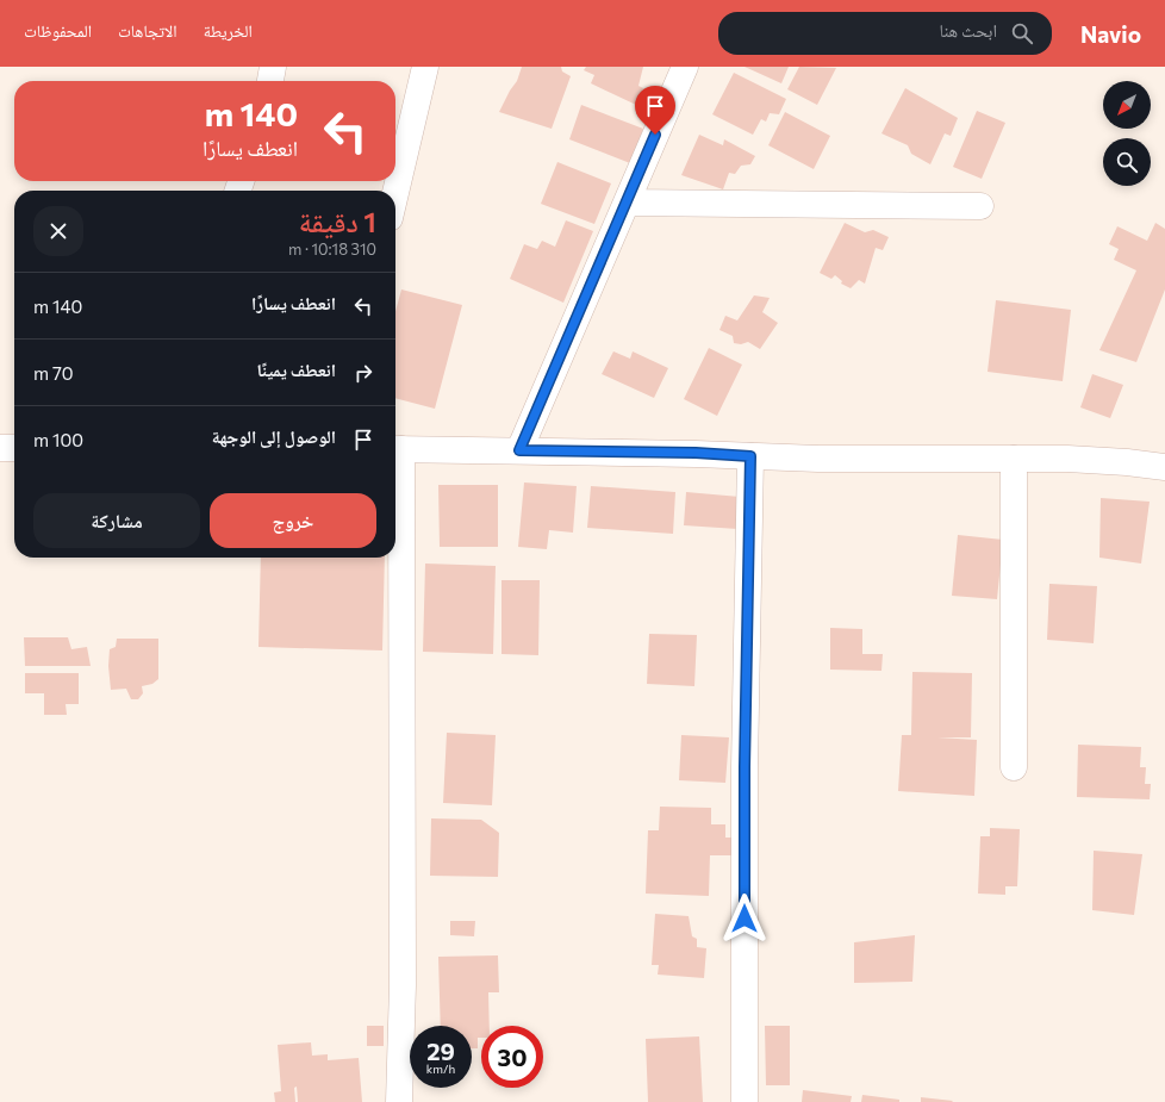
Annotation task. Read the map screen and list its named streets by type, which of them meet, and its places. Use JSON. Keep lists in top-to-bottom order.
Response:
{
  "north": "bottom left",
  "page": {
    "header": "Navio",
    "search": "ابحث هنا",
    "nav": ["الخريطة", "الاتجاهات", "المحفوظات"],
    "turn": ["140 m", "انعطف يسارًا"],
    "heading": ["1 دقيقة", "310 m · 10:18"],
    "list": [
      {
        "name": "انعطف يسارًا",
        "value": "140 m"
      },
      {
        "name": "انعطف يمينًا",
        "value": "70 m"
      },
      {
        "name": "الوصول إلى الوجهة",
        "value": "100 m"
      }
    ],
    "buttons": ["خروج", "مشاركة"],
    "speed": "29 km/h",
    "limit": "30"
  }
}
